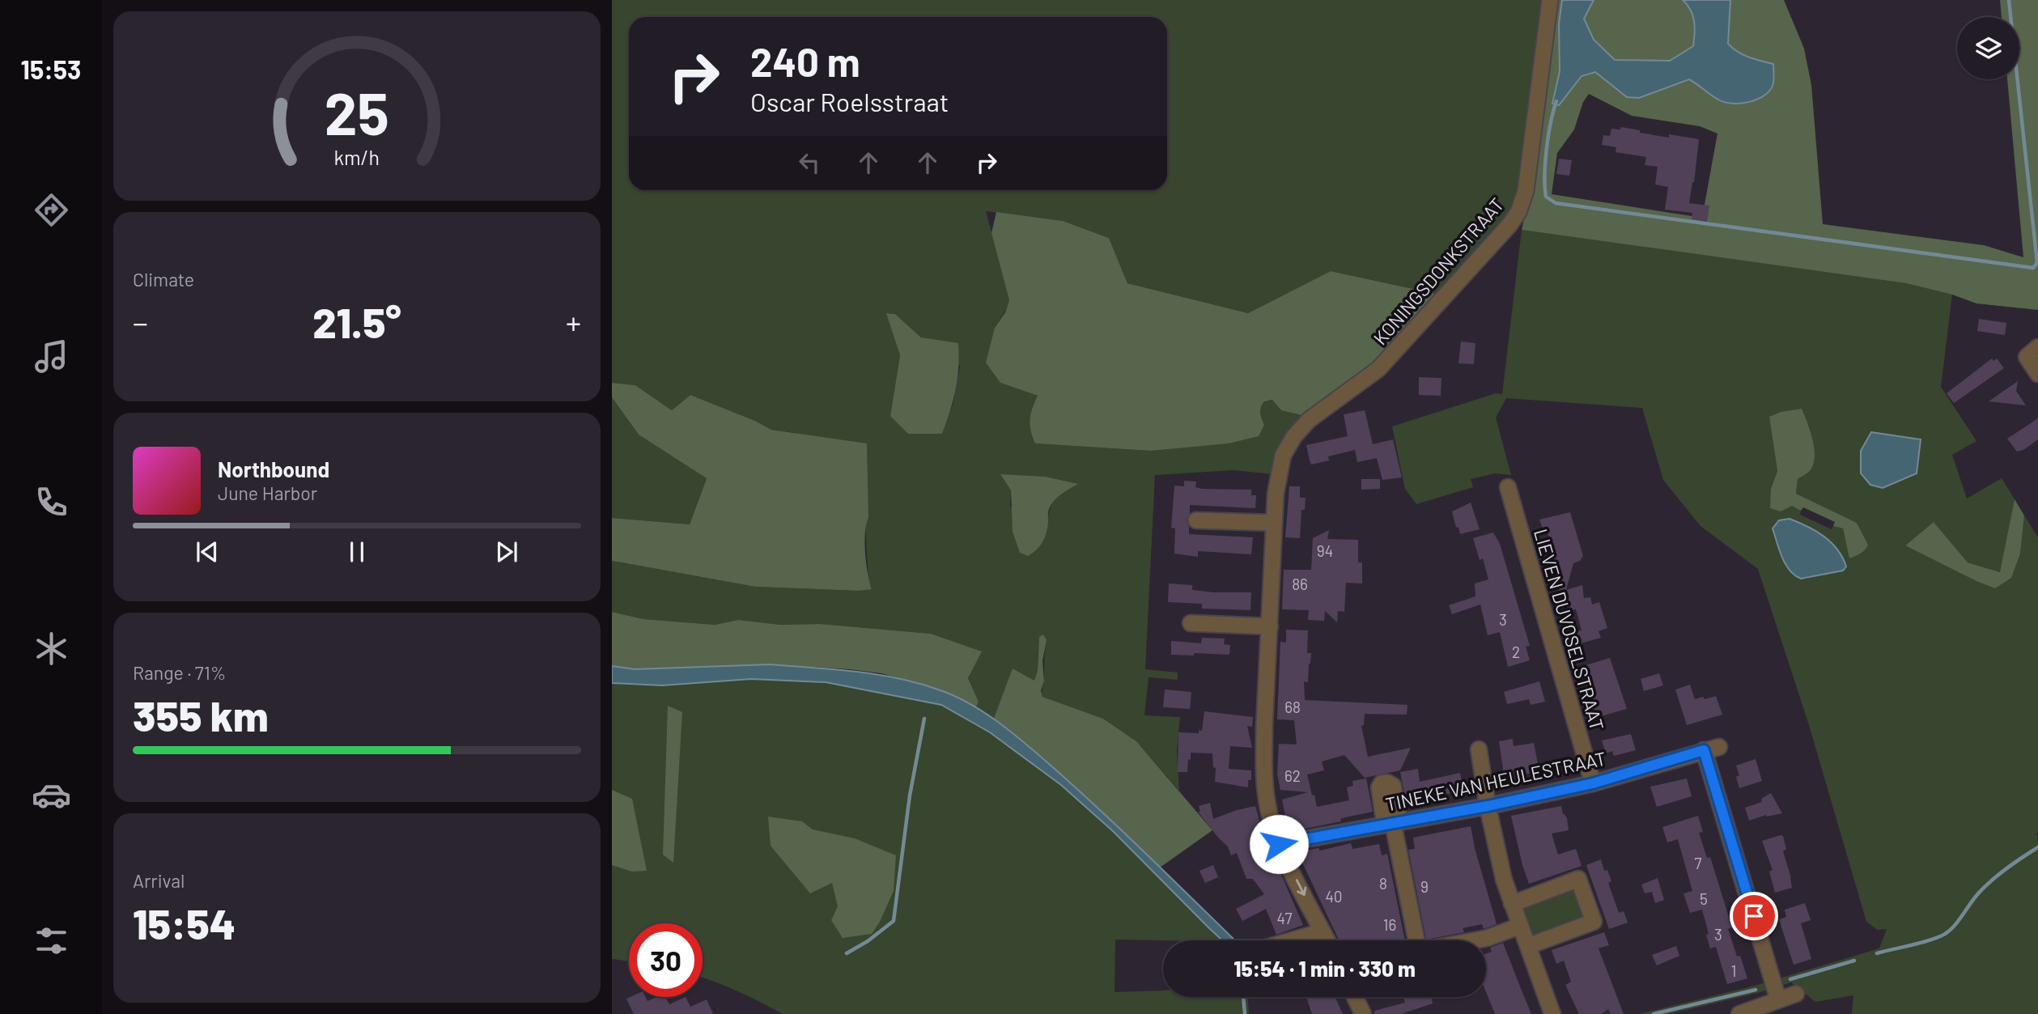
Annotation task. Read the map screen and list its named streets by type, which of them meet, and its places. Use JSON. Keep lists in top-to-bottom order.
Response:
{
  "streets": {
    "street": ["KONINGSDONKSTRAAT", "LIEVEN DUVOSELSTRAAT", "TINEKE VAN HEULESTRAAT"]
  },
  "crossings": [
    ["KONINGSDONKSTRAAT", "TINEKE VAN HEULESTRAAT"],
    ["LIEVEN DUVOSELSTRAAT", "TINEKE VAN HEULESTRAAT"]
  ],
  "house_numbers": [
    "94",
    "86",
    "3",
    "2",
    "68",
    "62",
    "7",
    "8",
    "9",
    "40",
    "5",
    "47",
    "16",
    "3",
    "1"
  ],
  "page": {
    "tabs": "15:53",
    "turn": ["240 m", "Oscar Roelsstraat"],
    "tile": [
      "Climate",
      ["Range · 71%", "355 km"],
      ["Arrival", "15:54"]
    ],
    "heat": ["−", "21.5°", "+"],
    "song": ["Northbound", "June Harbor"],
    "limit": "30",
    "trip": "15:54 · 1 min · 330 m",
    "gauge": ["25", "km/h"]
  }
}
